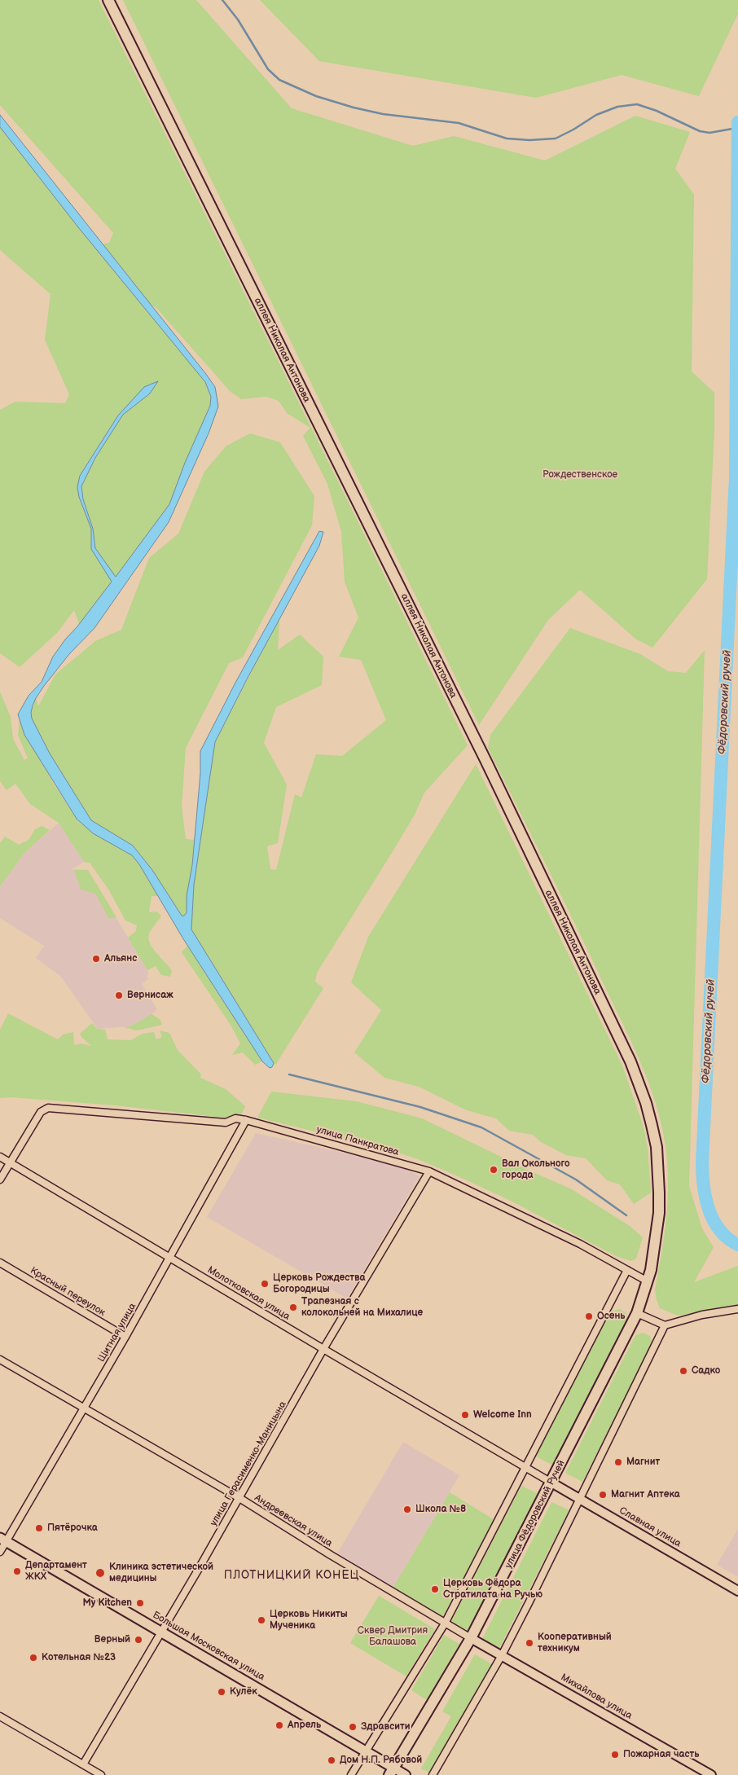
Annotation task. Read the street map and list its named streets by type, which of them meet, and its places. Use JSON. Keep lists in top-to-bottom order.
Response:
{
  "streets": {
    "main road": ["аллея Николая Антонова", "улица Фёдоровский Ручей", "Большая Московская улица"],
    "street": [
      "улица Панкратова",
      "Красный переулок",
      "Молотковская улица",
      "Щитная улица",
      "улица Герасименко-Маницына",
      "Андреевская улица",
      "Славная улица",
      "Михайлова улица"
    ]
  },
  "crossings": [
    ["аллея Николая Антонова", "улица Панкратова"],
    ["аллея Николая Антонова", "улица Фёдоровский Ручей"],
    ["улица Панкратова", "Молотковская улица"],
    ["улица Панкратова", "Щитная улица"],
    ["улица Панкратова", "улица Герасименко-Маницына"],
    ["Красный переулок", "Щитная улица"],
    ["Молотковская улица", "Щитная улица"],
    ["Молотковская улица", "улица Герасименко-Маницына"],
    ["Молотковская улица", "улица Фёдоровский Ручей"],
    ["Молотковская улица", "Славная улица"],
    ["Щитная улица", "Андреевская улица"],
    ["Щитная улица", "Большая Московская улица"],
    ["улица Герасименко-Маницына", "Андреевская улица"],
    ["улица Герасименко-Маницына", "Большая Московская улица"],
    ["улица Фёдоровский Ручей", "Андреевская улица"],
    ["улица Фёдоровский Ручей", "Славная улица"],
    ["улица Фёдоровский Ручей", "Большая Московская улица"],
    ["улица Фёдоровский Ручей", "Михайлова улица"],
    ["Андреевская улица", "Михайлова улица"]
  ],
  "districts": ["ПЛОТНИЦКИЙ КОНЕЦ"],
  "water": ["Фёдоровский ручей"],
  "parks": ["Рождественское", "Сквер Дмитрия Балашова"],
  "places": [
    "Альянс",
    "Вернисаж",
    "Вал Окольного города",
    "Церковь Рождества Богородицы",
    "Трапезная с колокольней на Михалице",
    "Осень",
    "Садко",
    "Welcome Inn",
    "Магнит",
    "Магнит Аптека",
    "Школа №8",
    "Пятёрочка",
    "Департамент ЖКХ",
    "Клиника эстетической медицины",
    "Церковь Фёдора Стратилата на Ручью",
    "My Kitchen",
    "Церковь Никиты Мученика",
    "Верный",
    "Кооперативный техникум",
    "Котельная №23",
    "Кулёк",
    "Апрель",
    "Здравсити",
    "Пожарная часть",
    "Дом Н.П. Рябовой"
  ]
}
